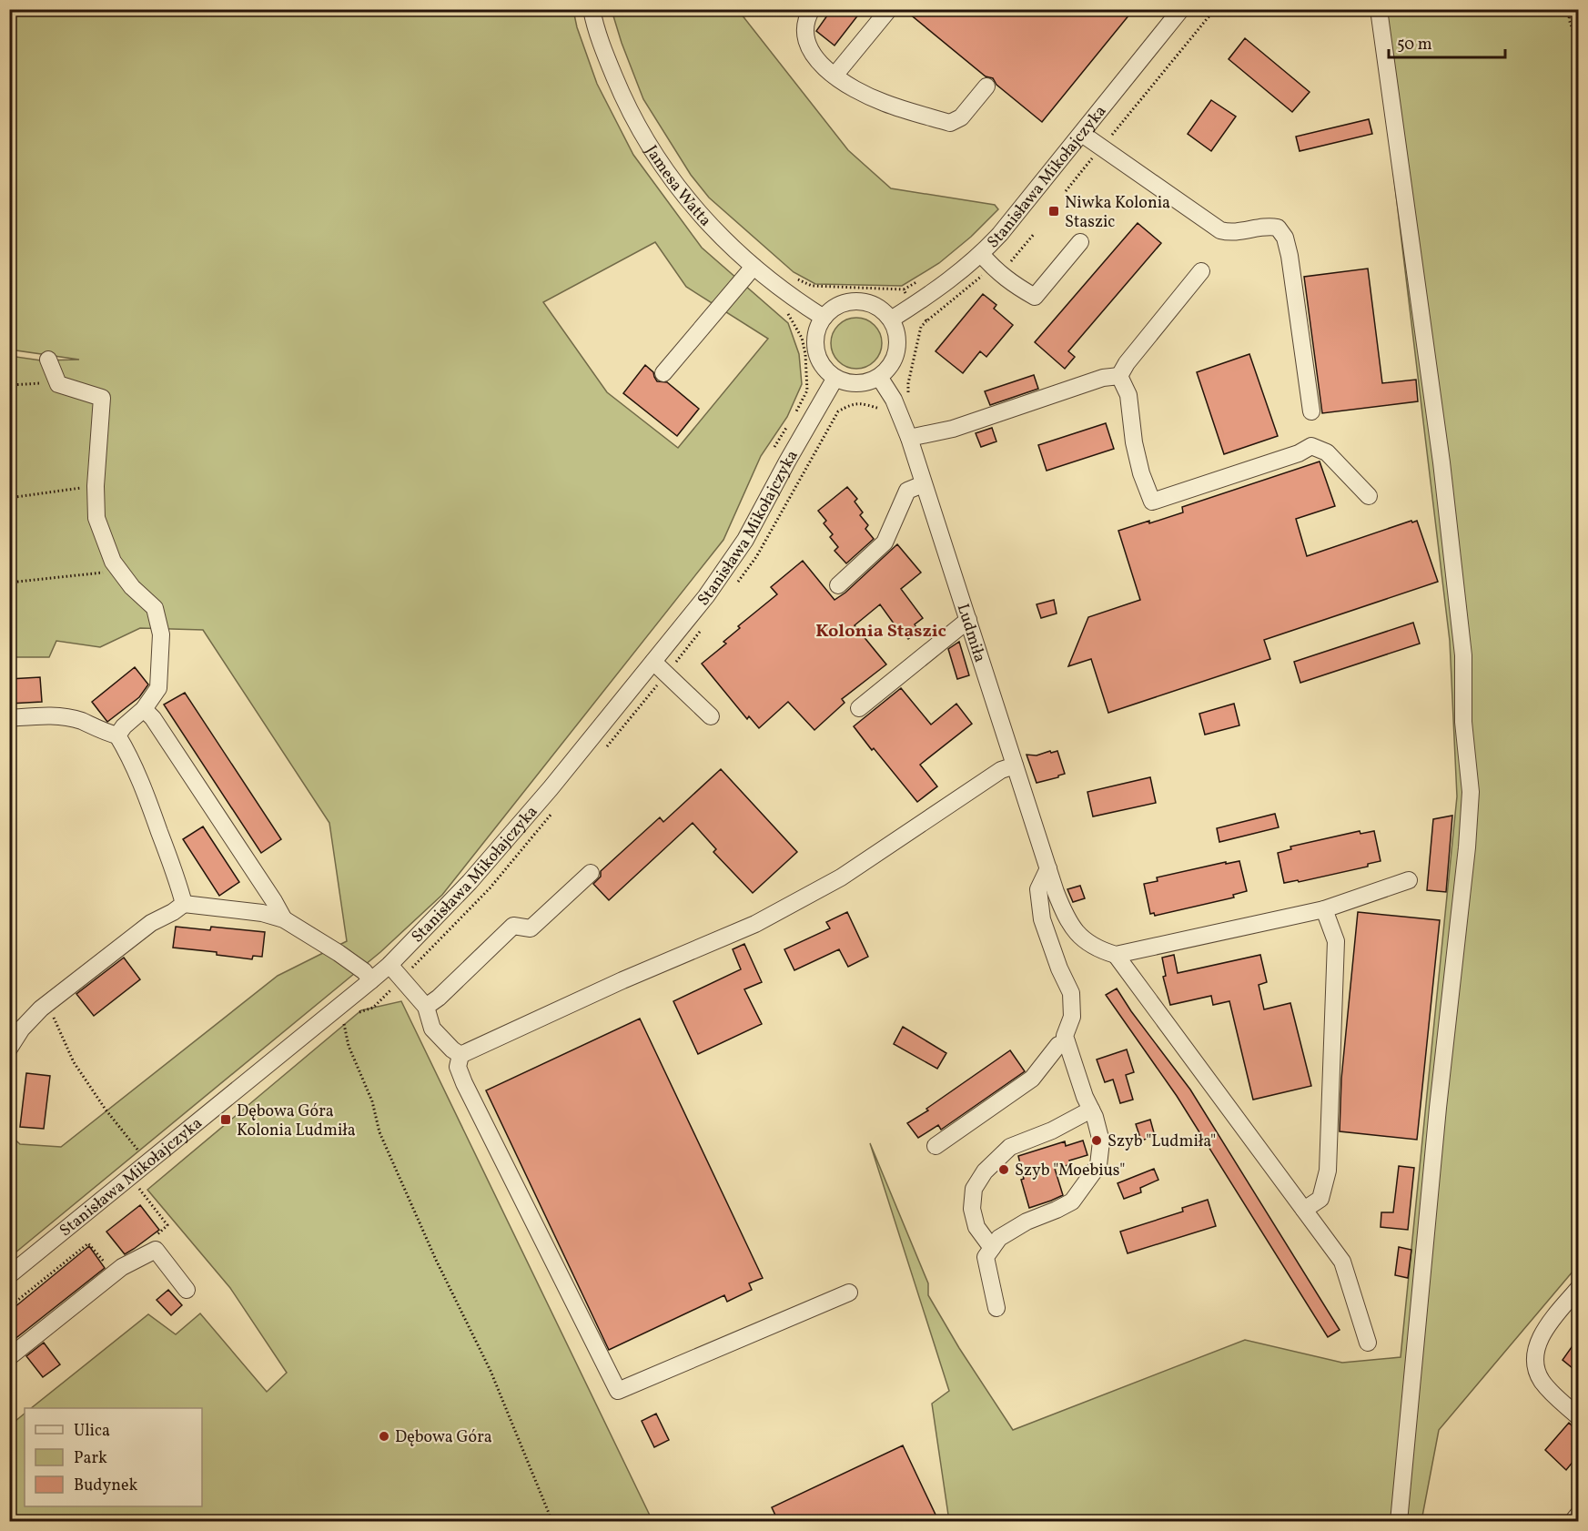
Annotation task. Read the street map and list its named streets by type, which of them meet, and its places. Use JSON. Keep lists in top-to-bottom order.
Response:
{
  "streets": {
    "street": ["Stanisława Mikołajczyka", "Jamesa Watta", "Ludmiła"]
  },
  "crossings": [
    ["Stanisława Mikołajczyka", "Jamesa Watta"],
    ["Stanisława Mikołajczyka", "Ludmiła"],
    ["Jamesa Watta", "Ludmiła"]
  ],
  "districts": ["Kolonia Staszic"],
  "places": {
    "transit": ["Niwka Kolonia Staszic", "Dębowa Góra Kolonia Ludmiła"],
    "other": ["Szyb \"Ludmiła\"", "Szyb \"Moebius\"", "Dębowa Góra"]
  },
  "legend": ["Ulica", "Park", "Budynek"],
  "scale_bar": "50 m"
}
